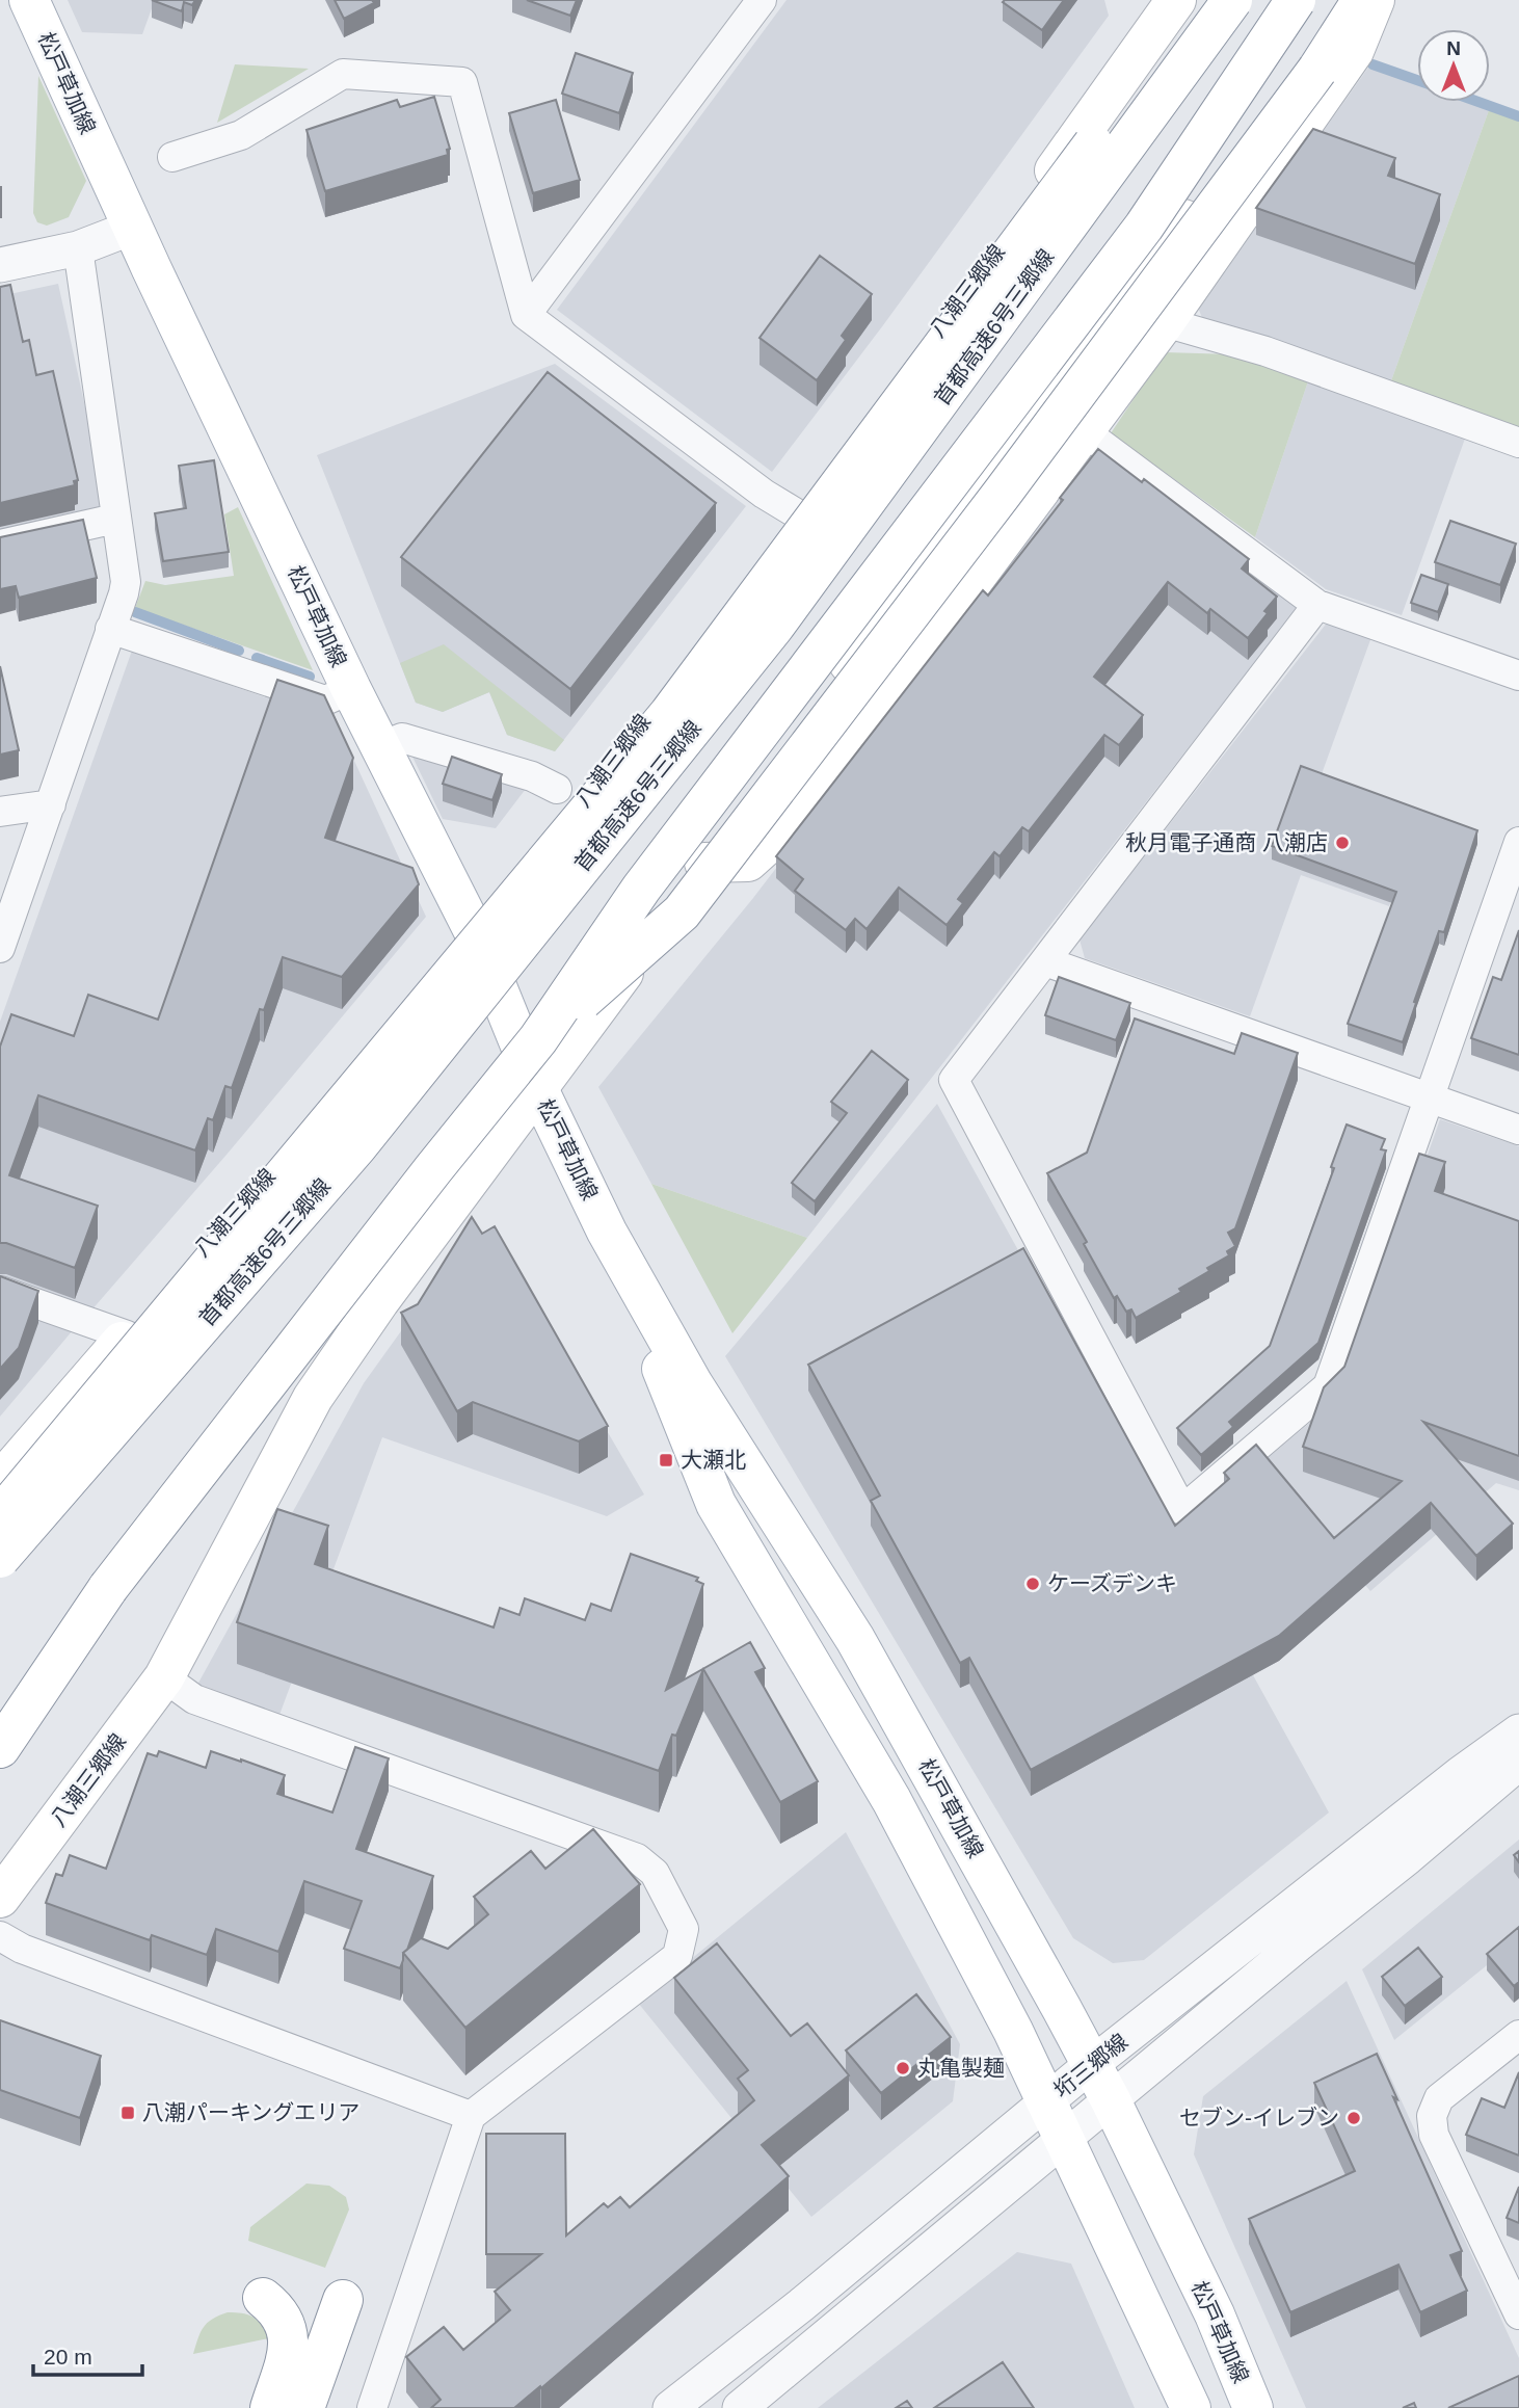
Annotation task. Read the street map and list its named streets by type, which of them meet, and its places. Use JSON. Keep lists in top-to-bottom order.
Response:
{
  "streets": {
    "main road": ["松戸草加線", "八潮三郷線", "首都高速6号三郷線"],
    "street": ["垳三郷線"]
  },
  "crossings": [
    ["松戸草加線", "八潮三郷線"],
    ["松戸草加線", "垳三郷線"]
  ],
  "places": {
    "other": [
      "秋月電子通商 八潮店",
      "ケーズデンキ",
      "丸亀製麺",
      "セブン-イレブン"
    ],
    "transit": ["大瀬北", "八潮パーキングエリア"]
  },
  "scale_bar": "20 m",
  "north": "top"
}
